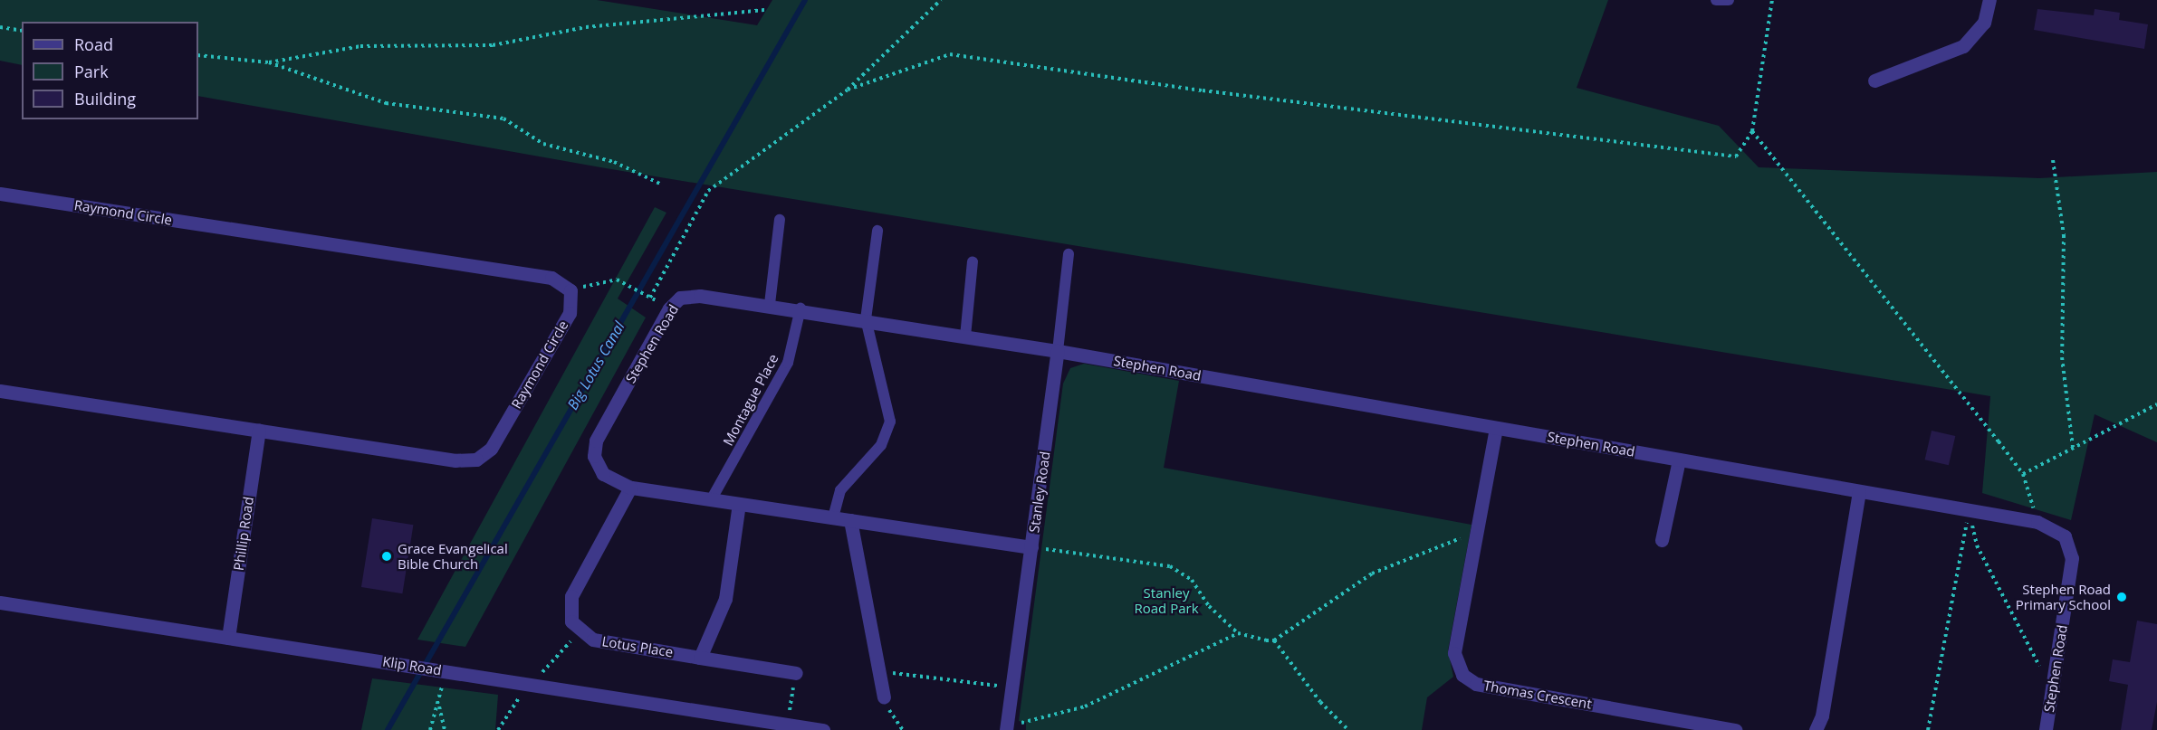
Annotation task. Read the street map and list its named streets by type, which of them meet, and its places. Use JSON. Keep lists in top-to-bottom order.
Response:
{
  "streets": {
    "street": [
      "Raymond Circle",
      "Stephen Road",
      "Stanley Road",
      "Phillip Road",
      "Lotus Place",
      "Klip Road",
      "Thomas Crescent"
    ],
    "lane": ["Montague Place"]
  },
  "crossings": [
    ["Raymond Circle", "Phillip Road"],
    ["Stephen Road", "Montague Place"],
    ["Stephen Road", "Stanley Road"],
    ["Stephen Road", "Thomas Crescent"],
    ["Phillip Road", "Klip Road"]
  ],
  "water": ["Big Lotus Canal"],
  "parks": ["Stanley Road Park"],
  "places": ["Grace Evangelical Bible Church", "Stephen Road Primary School"],
  "legend": ["Road", "Park", "Building"]
}
